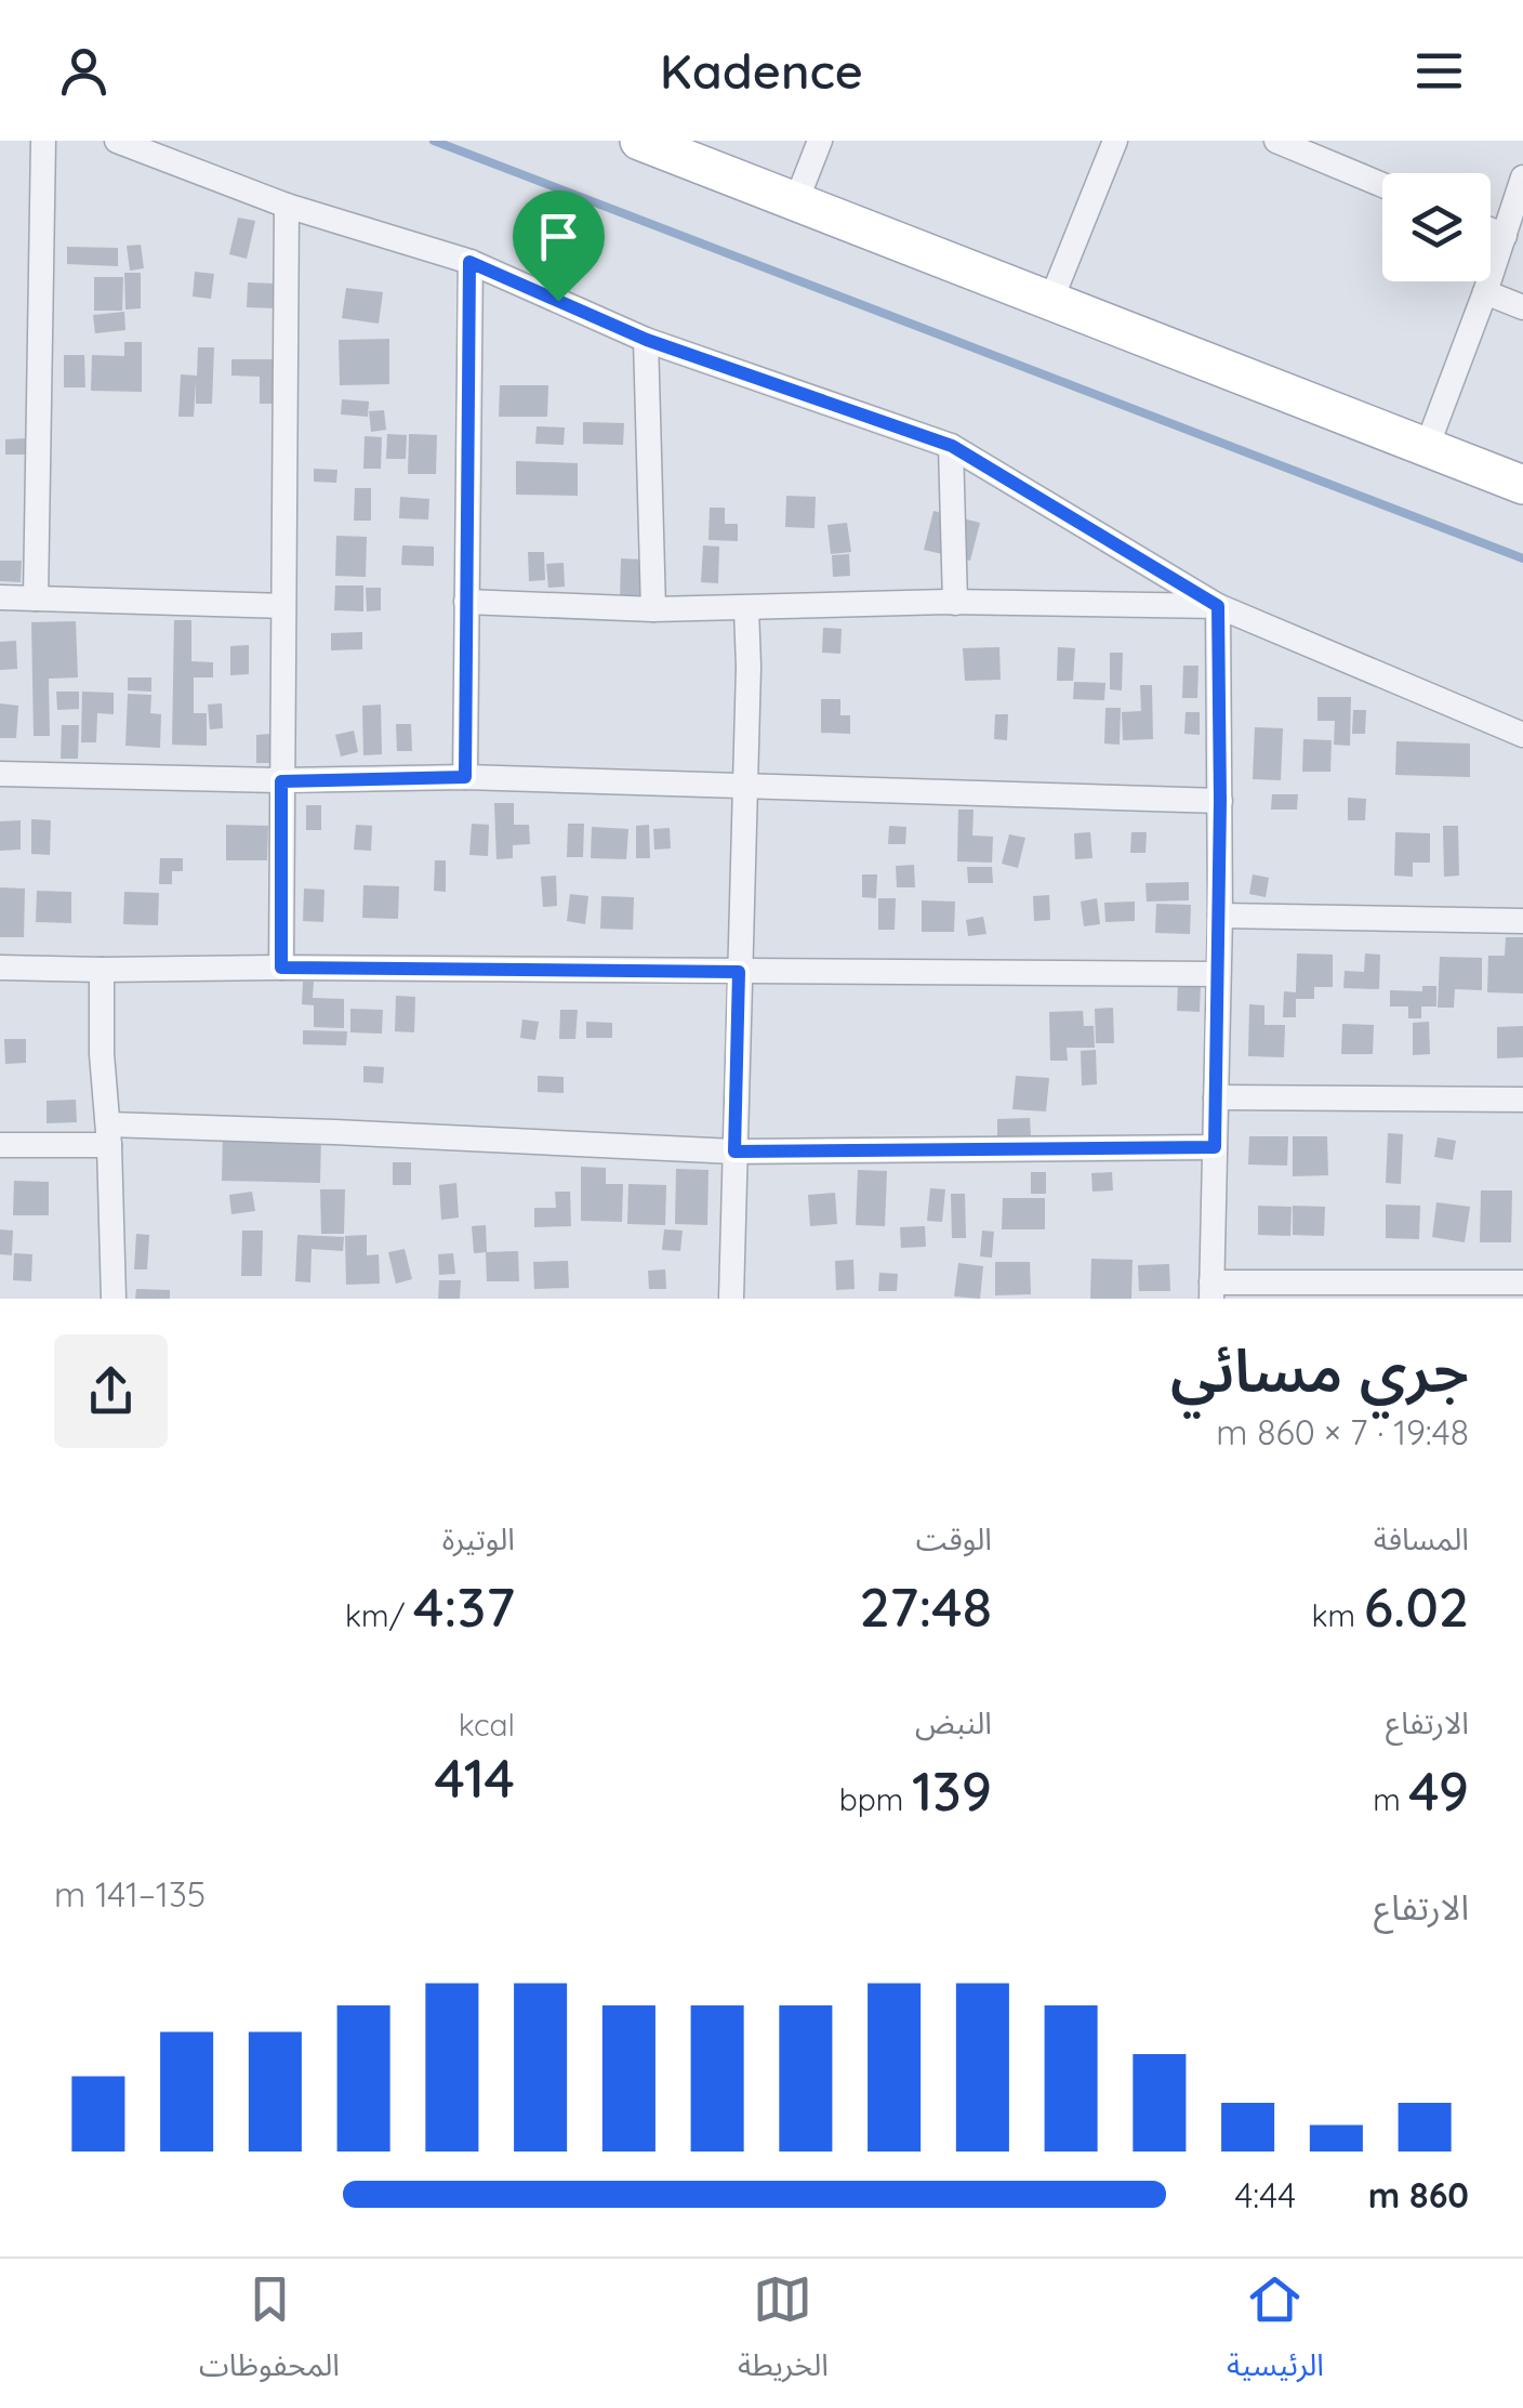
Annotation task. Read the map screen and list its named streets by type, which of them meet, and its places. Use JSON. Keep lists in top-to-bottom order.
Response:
{
  "page": {
    "header": "Kadence",
    "heading": ["جري مسائي", "19:48 · 7 × 860 m"],
    "stats": [
      ["المسافة", "6.02 km"],
      ["الوقت", "27:48"],
      ["الوتيرة", "4:37 /km"],
      ["الارتفاع", "49 m"],
      ["النبض", "139 bpm"],
      ["kcal", "414"]
    ],
    "chart": ["الارتفاع", "135–141 m"],
    "list": [
      {
        "name": "860 m",
        "note": "4:44"
      }
    ],
    "tabs": ["الرئيسية", "الخريطة", "المحفوظات"]
  }
}
